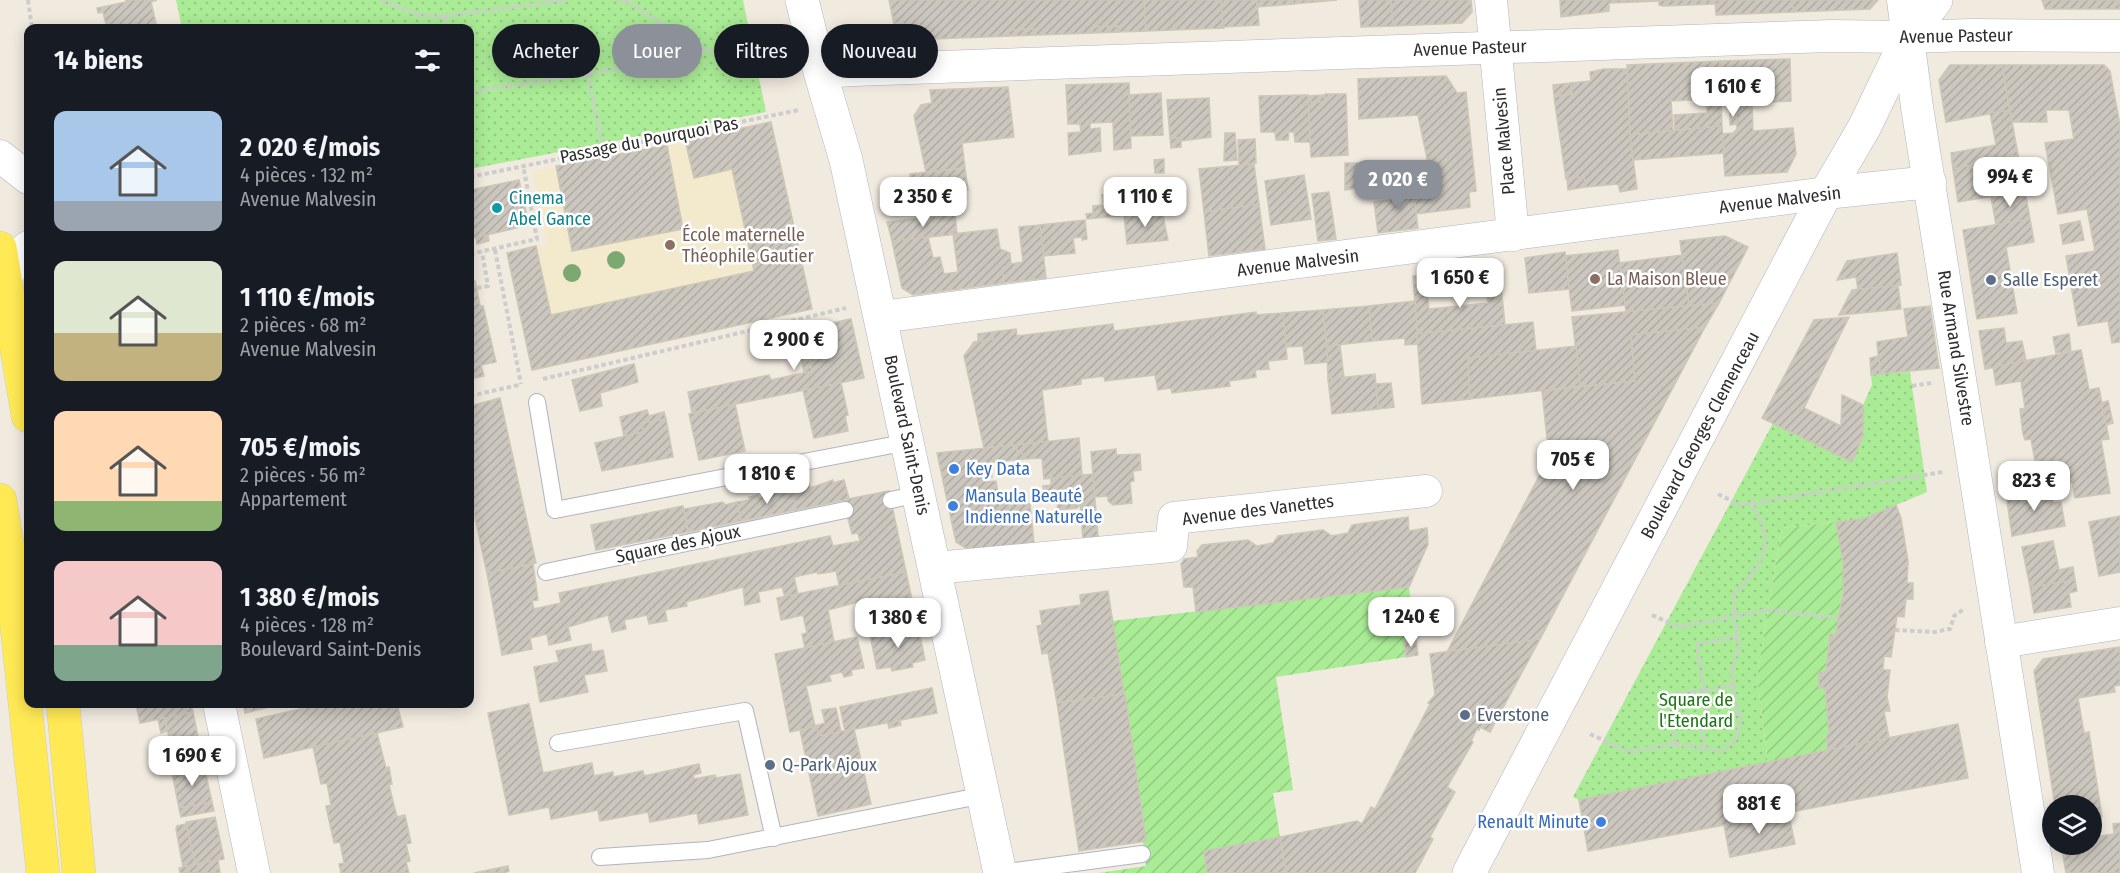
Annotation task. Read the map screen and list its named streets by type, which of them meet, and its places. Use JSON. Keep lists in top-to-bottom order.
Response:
{
  "streets": {
    "main road": ["Boulevard Saint-Denis", "Boulevard Georges Clemenceau"],
    "street": [
      "Avenue Pasteur",
      "Place Malvesin",
      "Avenue Malvesin",
      "Rue Armand Silvestre",
      "Avenue des Vanettes"
    ],
    "lane": ["Square des Ajoux"],
    "path": ["Passage du Pourquoi Pas"]
  },
  "crossings": [
    ["Avenue Pasteur", "Place Malvesin"],
    ["Avenue Pasteur", "Rue Armand Silvestre"],
    ["Avenue Pasteur", "Boulevard Saint-Denis"],
    ["Avenue Pasteur", "Boulevard Georges Clemenceau"],
    ["Passage du Pourquoi Pas", "Boulevard Saint-Denis"],
    ["Place Malvesin", "Avenue Malvesin"],
    ["Avenue Malvesin", "Rue Armand Silvestre"],
    ["Avenue Malvesin", "Boulevard Saint-Denis"],
    ["Avenue Malvesin", "Boulevard Georges Clemenceau"],
    ["Rue Armand Silvestre", "Boulevard Georges Clemenceau"],
    ["Boulevard Saint-Denis", "Avenue des Vanettes"]
  ],
  "parks": ["Square de l'Etendard"],
  "places": [
    "Cinema Abel Gance",
    "École maternelle Théophile Gautier",
    "La Maison Bleue",
    "Salle Esperet",
    "Key Data",
    "Mansula Beauté Indienne Naturelle",
    "Everstone",
    "Q-Park Ajoux",
    "Renault Minute"
  ],
  "page": {
    "chip": [
      "Acheter",
      "Louer",
      "Filtres",
      "Nouveau"
    ],
    "heading": "14 biens",
    "price": [
      "1 610 €",
      "994 €",
      "2 020 €",
      "2 350 €",
      "1 110 €",
      "1 650 €",
      "2 900 €",
      "705 €",
      "1 810 €",
      "823 €",
      "1 240 €",
      "1 380 €",
      "1 690 €",
      "881 €"
    ],
    "list": [
      {
        "name": "2 020 €/mois",
        "note": "4 pièces · 132 m² · Avenue Malvesin"
      },
      {
        "name": "1 110 €/mois",
        "note": "2 pièces · 68 m² · Avenue Malvesin"
      },
      {
        "name": "705 €/mois",
        "note": "2 pièces · 56 m² · Appartement"
      },
      {
        "name": "1 380 €/mois",
        "note": "4 pièces · 128 m² · Boulevard Saint-Denis"
      }
    ]
  }
}
